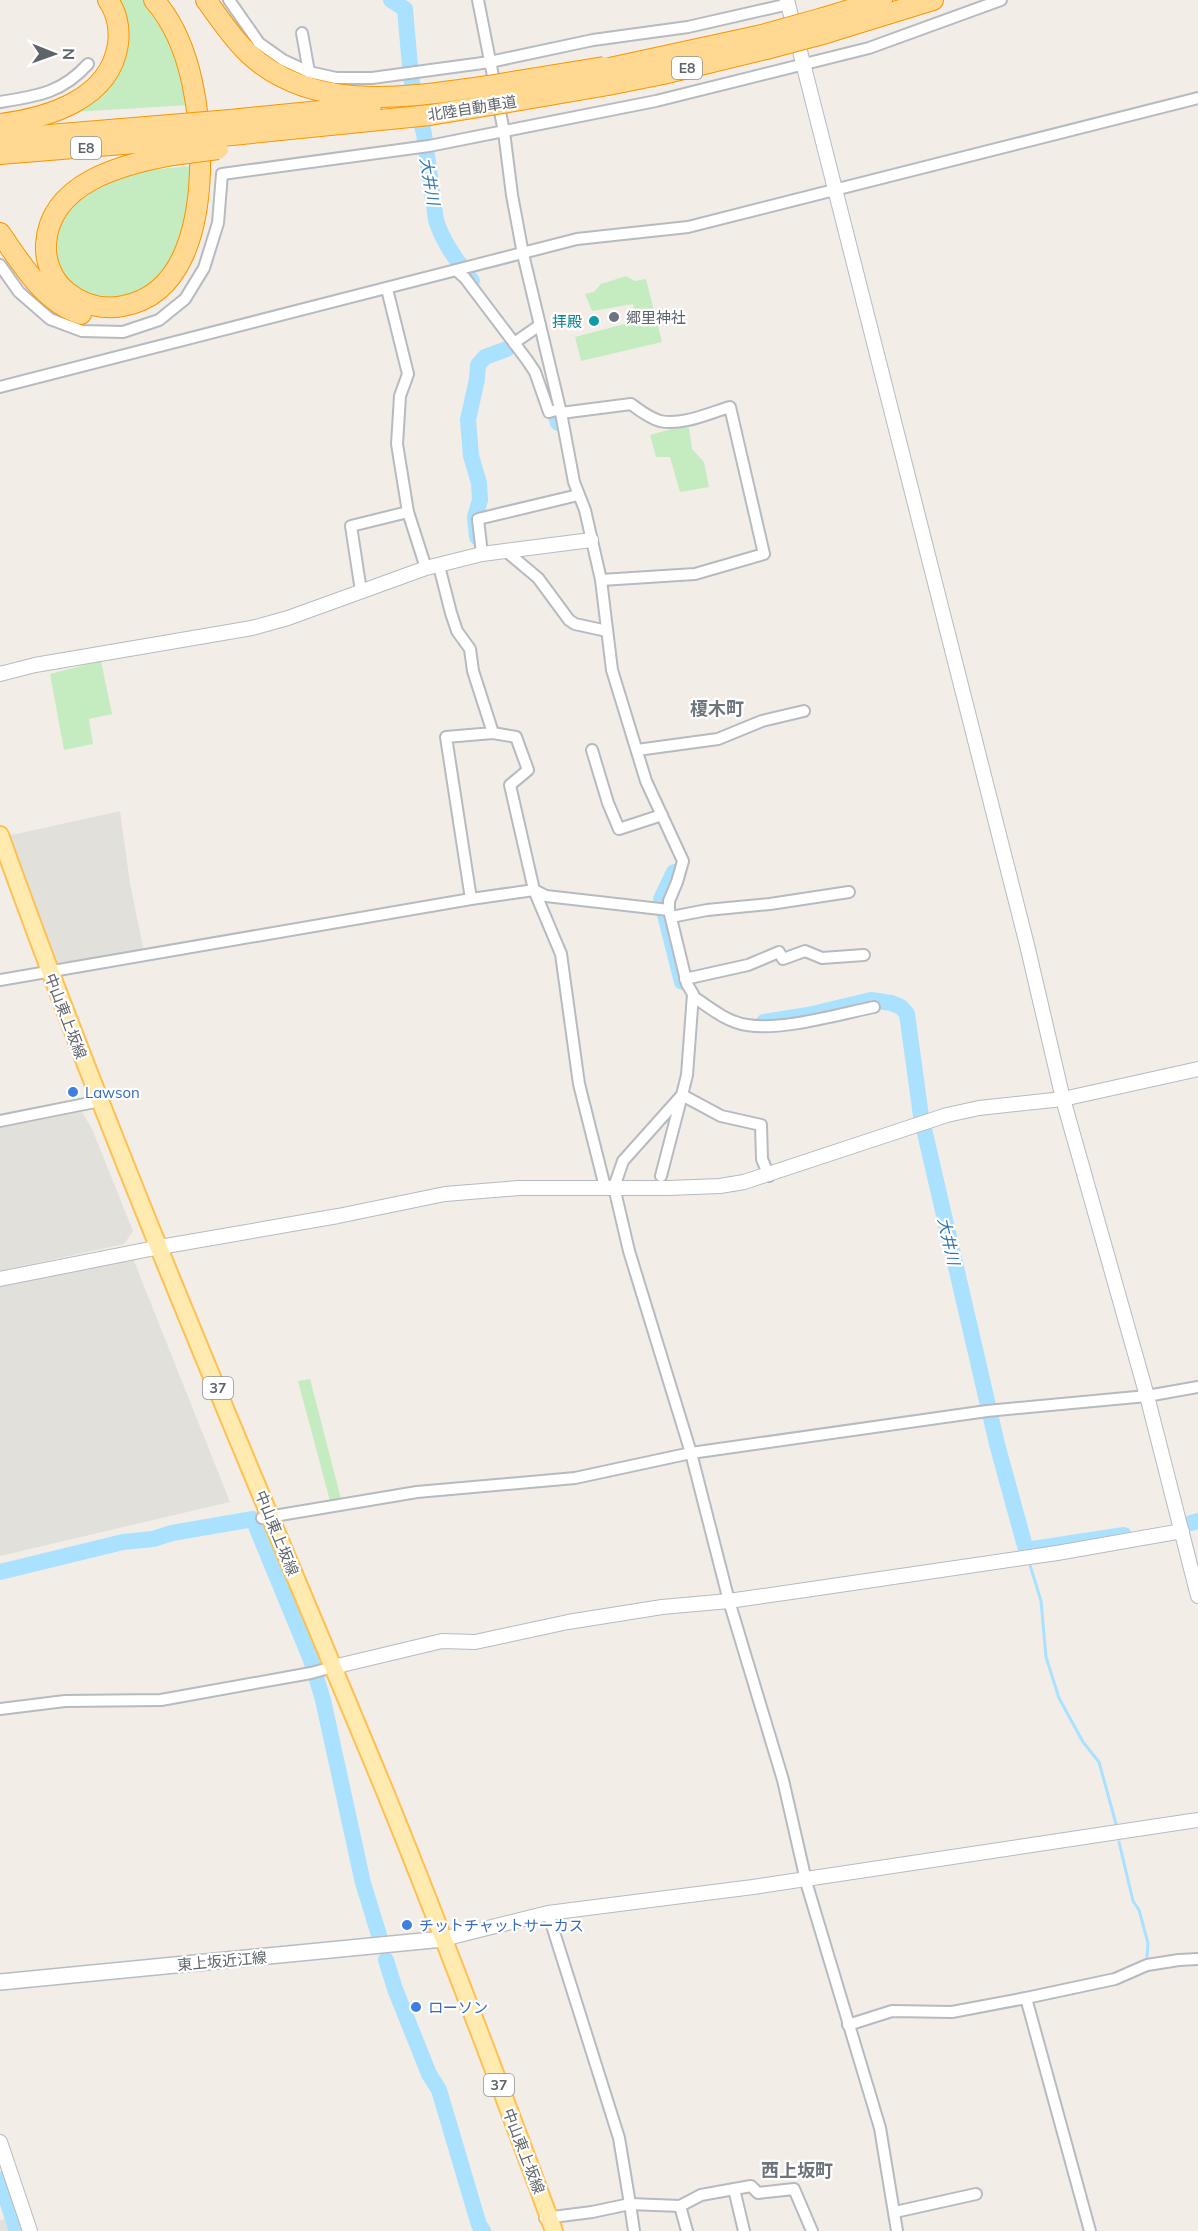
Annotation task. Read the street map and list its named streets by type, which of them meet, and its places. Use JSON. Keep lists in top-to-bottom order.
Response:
{
  "streets": {
    "highway": ["E8", "北陸自動車道"],
    "main road": ["中山東上坂線", "37", "東上坂近江線"]
  },
  "crossings": [
    ["E8", "北陸自動車道"],
    ["中山東上坂線", "東上坂近江線"]
  ],
  "districts": ["榎木町", "西上坂町"],
  "water": ["大井川"],
  "places": [
    "郷里神社",
    "拝殿",
    "Lawson",
    "チットチャットサーカス",
    "ローソン"
  ],
  "north": "right"
}
